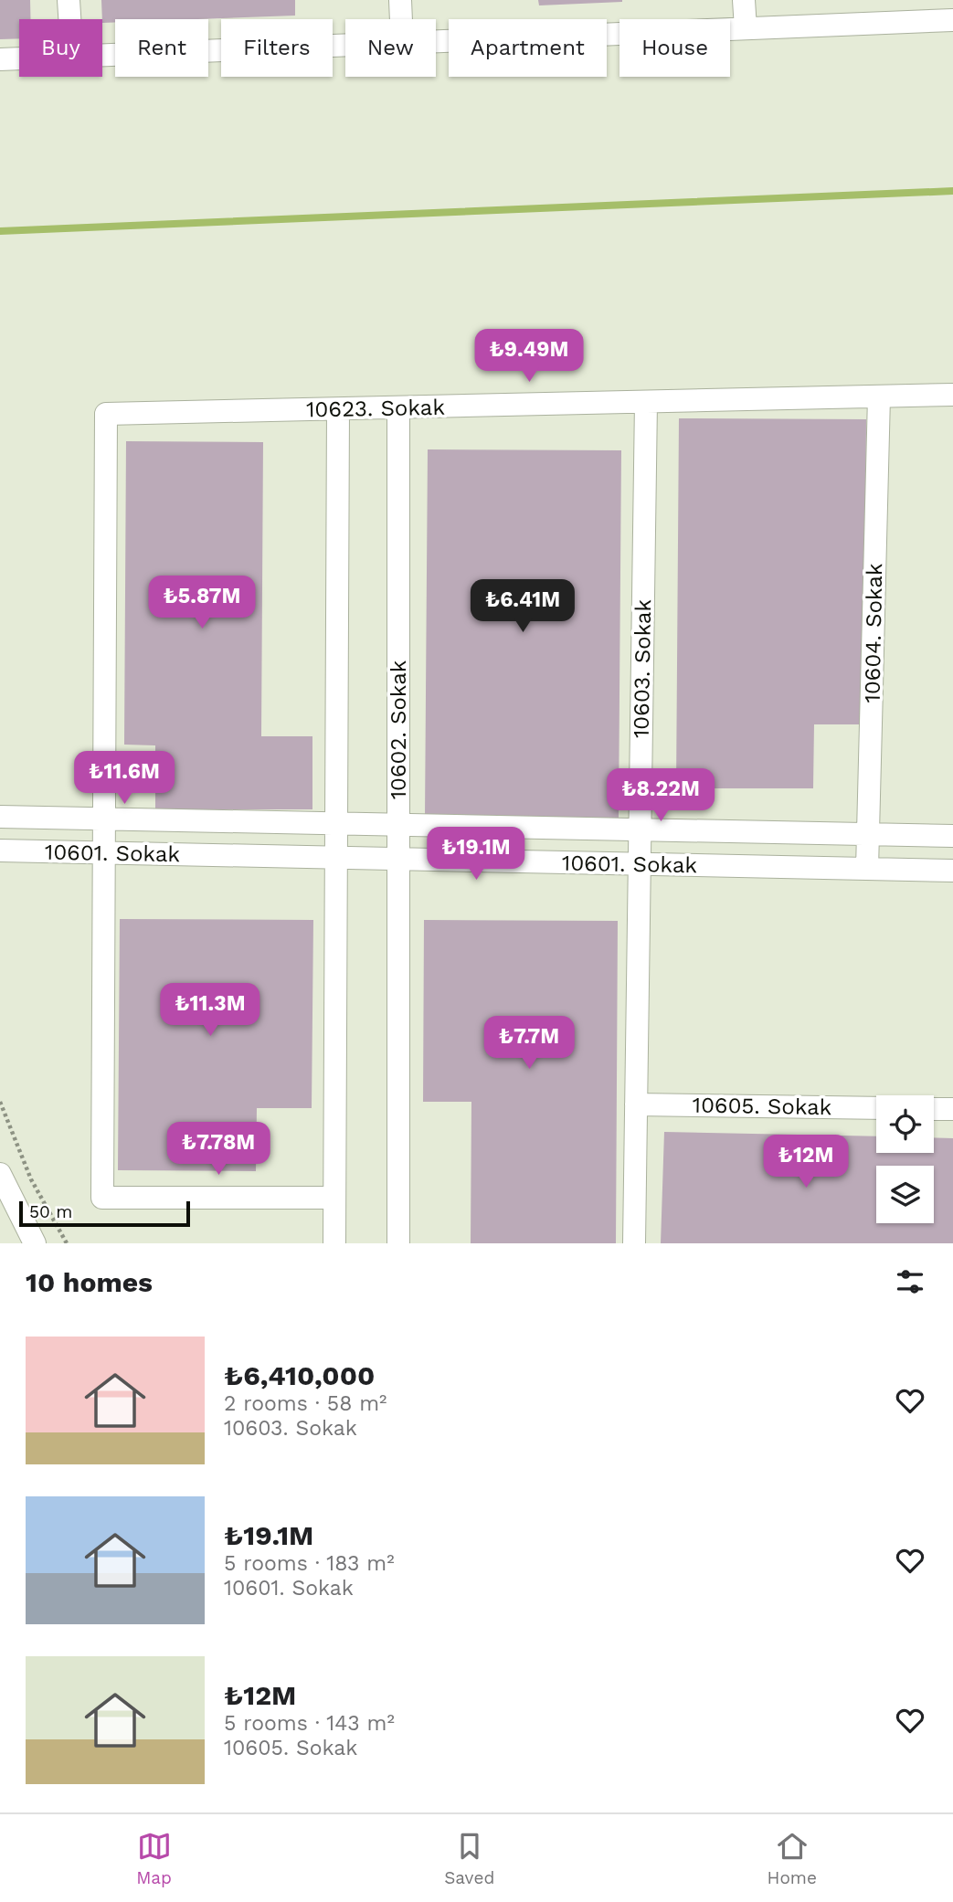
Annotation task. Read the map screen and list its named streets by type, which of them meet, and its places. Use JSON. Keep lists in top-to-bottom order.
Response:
{
  "streets": {
    "street": [
      "10623. Sokak",
      "10604. Sokak",
      "10603. Sokak",
      "10602. Sokak",
      "10601. Sokak",
      "10605. Sokak"
    ]
  },
  "crossings": [
    ["10623. Sokak", "10604. Sokak"],
    ["10623. Sokak", "10603. Sokak"],
    ["10623. Sokak", "10602. Sokak"],
    ["10623. Sokak", "10601. Sokak"],
    ["10604. Sokak", "10601. Sokak"],
    ["10603. Sokak", "10601. Sokak"],
    ["10603. Sokak", "10605. Sokak"],
    ["10602. Sokak", "10601. Sokak"]
  ],
  "scale_bar": "50 m",
  "page": {
    "chip": [
      "Buy",
      "Rent",
      "Filters",
      "New",
      "Apartment",
      "House"
    ],
    "price": [
      "₺9.49M",
      "₺5.87M",
      "₺6.41M",
      "₺11.6M",
      "₺8.22M",
      "₺19.1M",
      "₺11.3M",
      "₺7.7M",
      "₺7.78M",
      "₺12M"
    ],
    "scale": "50 m",
    "heading": "10 homes",
    "list": [
      {
        "name": "₺6,410,000",
        "note": "2 rooms · 58 m² · 10603. Sokak"
      },
      {
        "name": "₺19.1M",
        "note": "5 rooms · 183 m² · 10601. Sokak"
      },
      {
        "name": "₺12M",
        "note": "5 rooms · 143 m² · 10605. Sokak"
      }
    ],
    "tabs": ["Map", "Saved", "Home"]
  }
}
